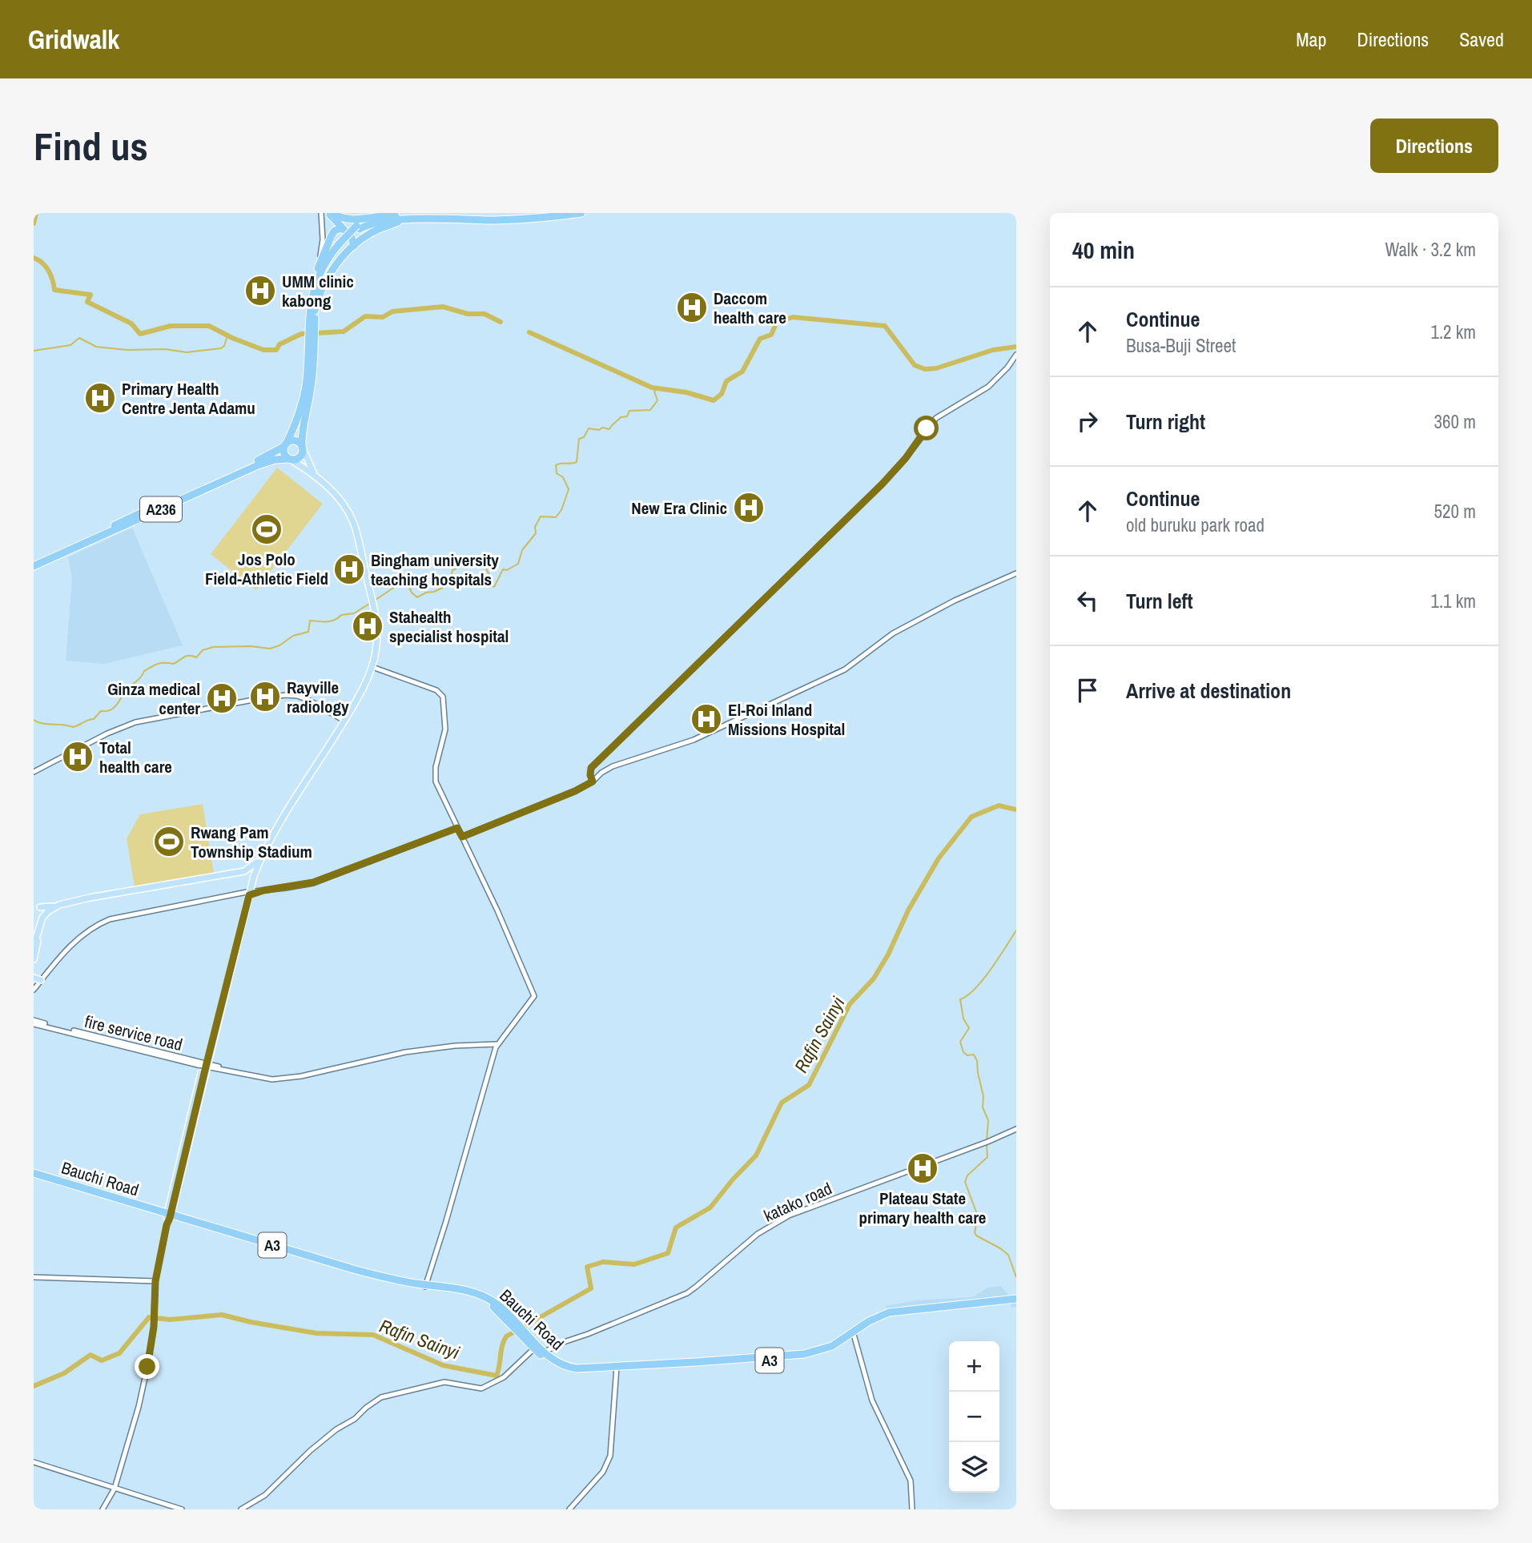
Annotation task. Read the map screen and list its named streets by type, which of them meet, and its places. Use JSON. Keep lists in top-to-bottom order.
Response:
{
  "streets": {
    "highway": ["A236", "Bauchi Road", "A3"],
    "street": ["fire service road", "katako road"]
  },
  "crossings": [
    ["Bauchi Road", "katako road"]
  ],
  "water": ["Rafin Sainyi"],
  "places": {
    "hospital": [
      "UMM clinic kabong",
      "Daccom health care",
      "Primary Health Centre Jenta Adamu",
      "New Era Clinic",
      "Bingham university teaching hospitals",
      "Stahealth specialist hospital",
      "Rayville radiology",
      "Ginza medical center",
      "El-Roi Inland Missions Hospital",
      "Total health care",
      "Plateau State primary health care"
    ],
    "sports": ["Jos Polo Field-Athletic Field", "Rwang Pam Township Stadium"]
  },
  "page": {
    "header": "Gridwalk",
    "nav": ["Map", "Directions", "Saved"],
    "buttons": "Directions",
    "title": "Find us",
    "heading": ["40 min", "Walk · 3.2 km"],
    "list": [
      ["Continue", "Busa-Buji Street", "1.2 km"],
      ["Turn right", "360 m"],
      ["Continue", "old buruku park road", "520 m"],
      ["Turn left", "1.1 km"],
      "Arrive at destination"
    ],
    "map_buttons": ["+", "−"]
  }
}
